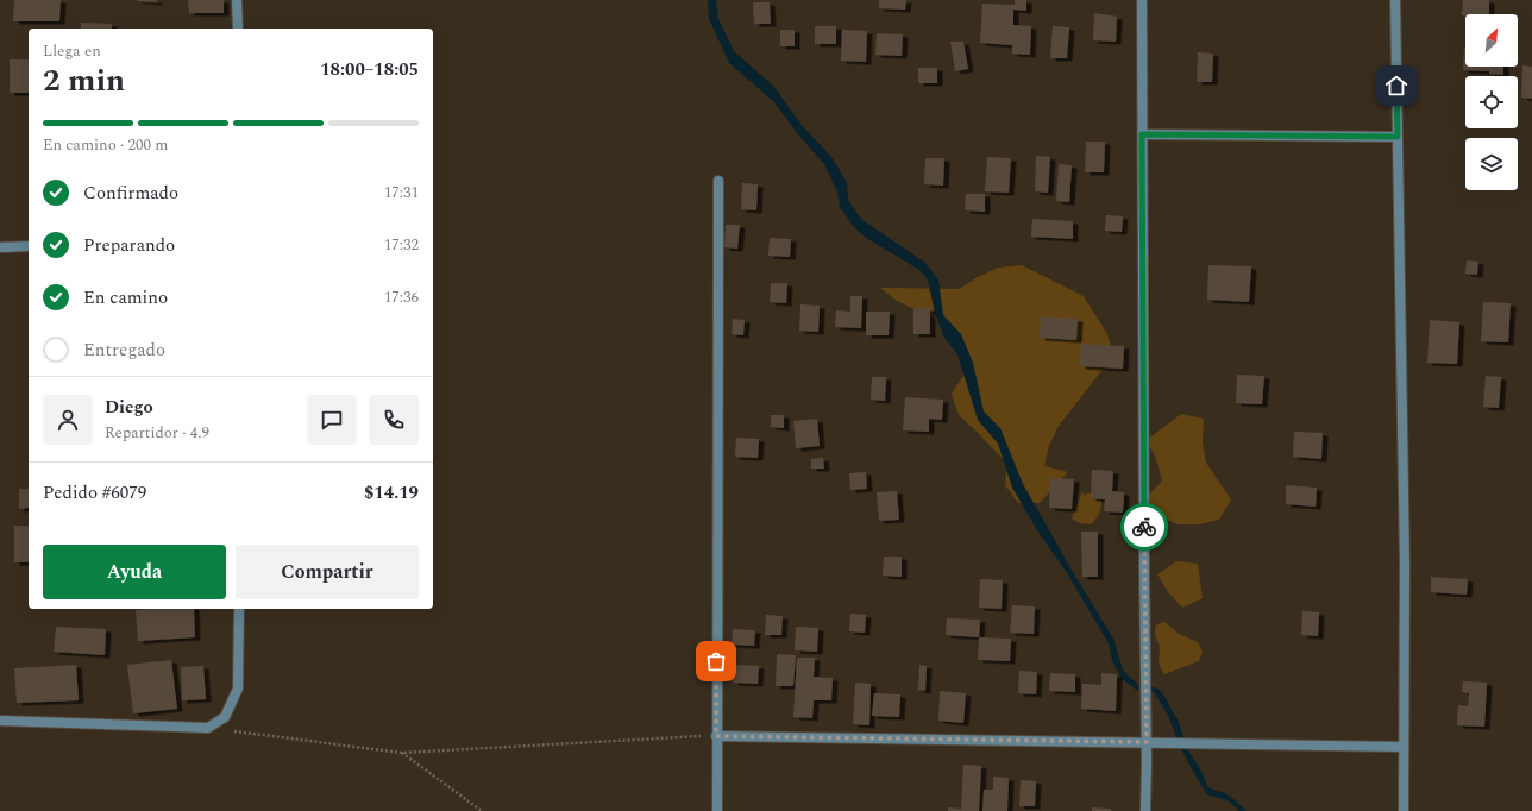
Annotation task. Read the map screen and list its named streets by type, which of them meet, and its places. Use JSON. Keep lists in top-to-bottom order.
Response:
{
  "north": "top right",
  "page": {
    "heading": ["2 min", "Llega en", "18:00–18:05"],
    "panel": [
      "Diego",
      "Repartidor · 4.9",
      "Pedido #6079",
      "$14.19"
    ],
    "bar": "En camino · 200 m",
    "list": [
      ["Confirmado", "17:31"],
      ["Preparando", "17:32"],
      ["En camino", "17:36"],
      "Entregado"
    ],
    "buttons": ["Ayuda", "Compartir"]
  }
}
